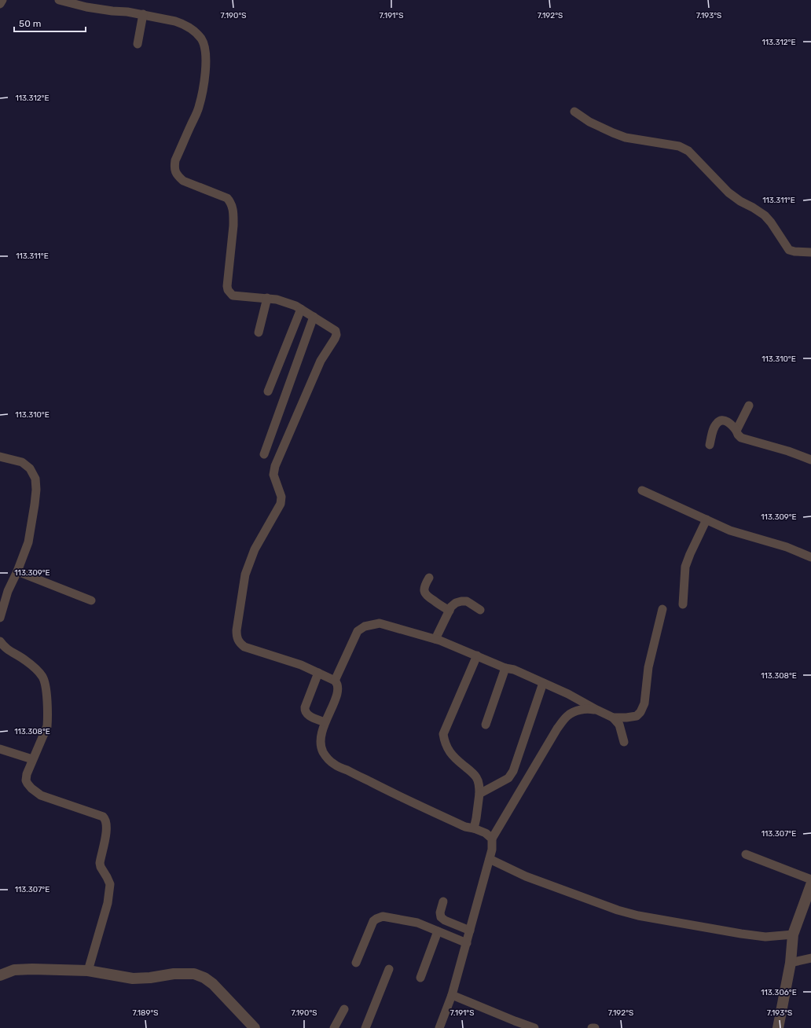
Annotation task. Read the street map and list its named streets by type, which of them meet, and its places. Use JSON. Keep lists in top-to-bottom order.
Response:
{
  "scale_bar": "50 m",
  "coordinates": [
    "7.190°S",
    "7.191°S",
    "7.192°S",
    "7.193°S",
    "113.312°E",
    "113.311°E",
    "113.310°E",
    "113.309°E",
    "113.308°E",
    "113.307°E",
    "113.306°E",
    "7.189°S"
  ]
}
